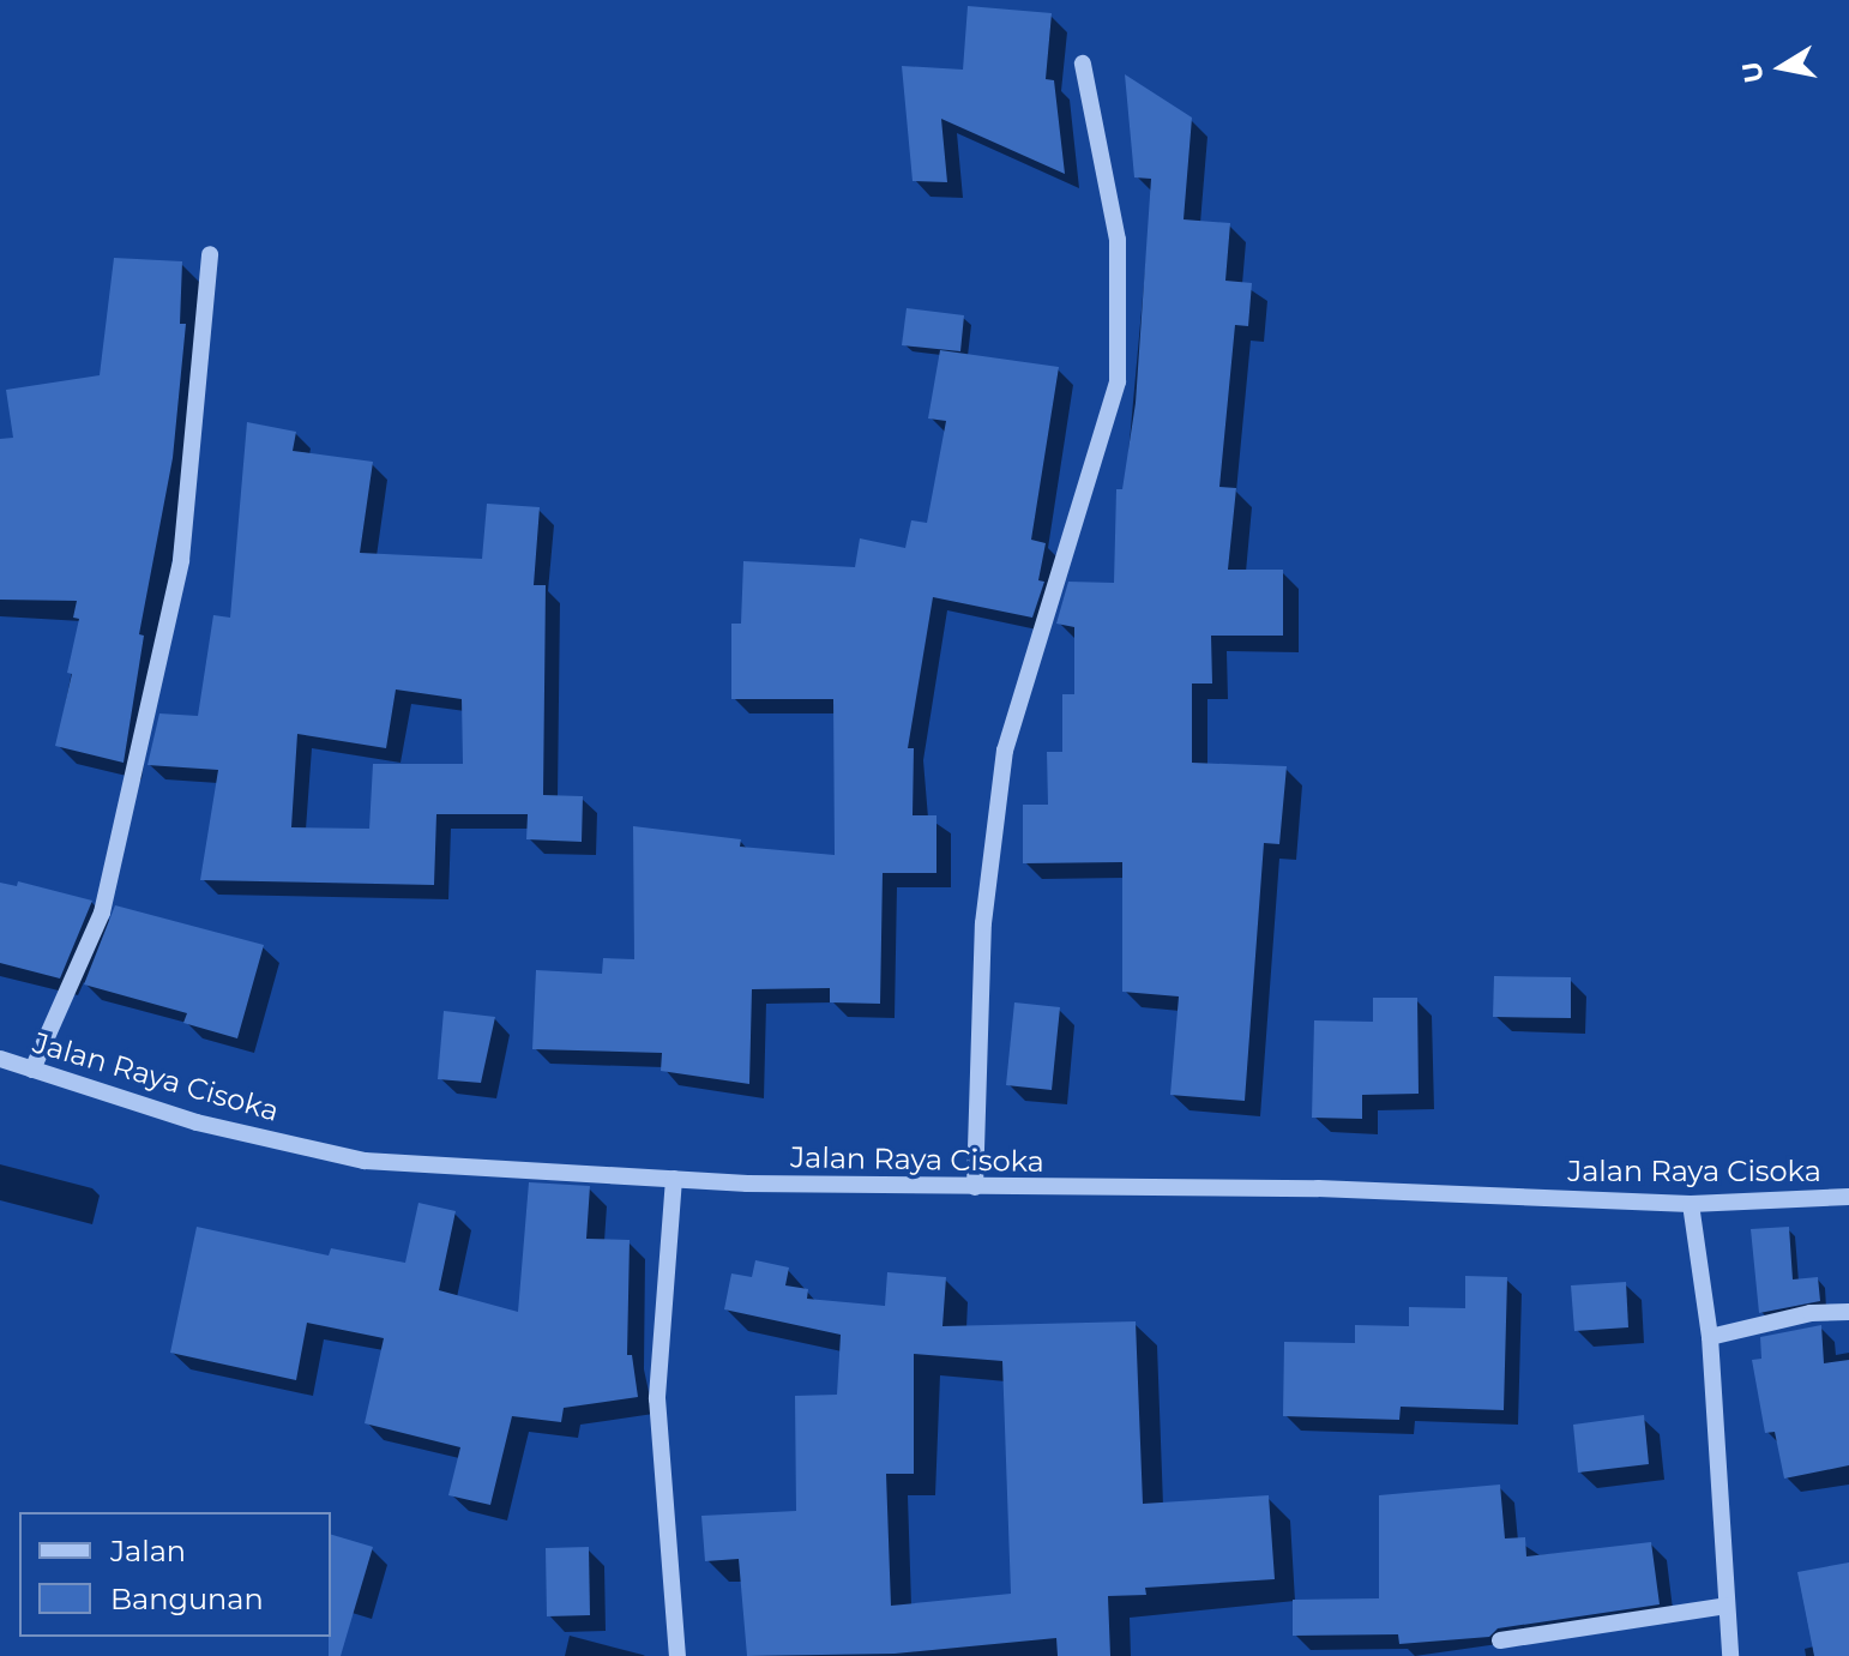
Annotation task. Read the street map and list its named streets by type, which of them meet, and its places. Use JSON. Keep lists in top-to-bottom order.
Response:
{
  "streets": {
    "street": ["Jalan Raya Cisoka"]
  },
  "legend": ["Jalan", "Bangunan"],
  "north": "left"
}
